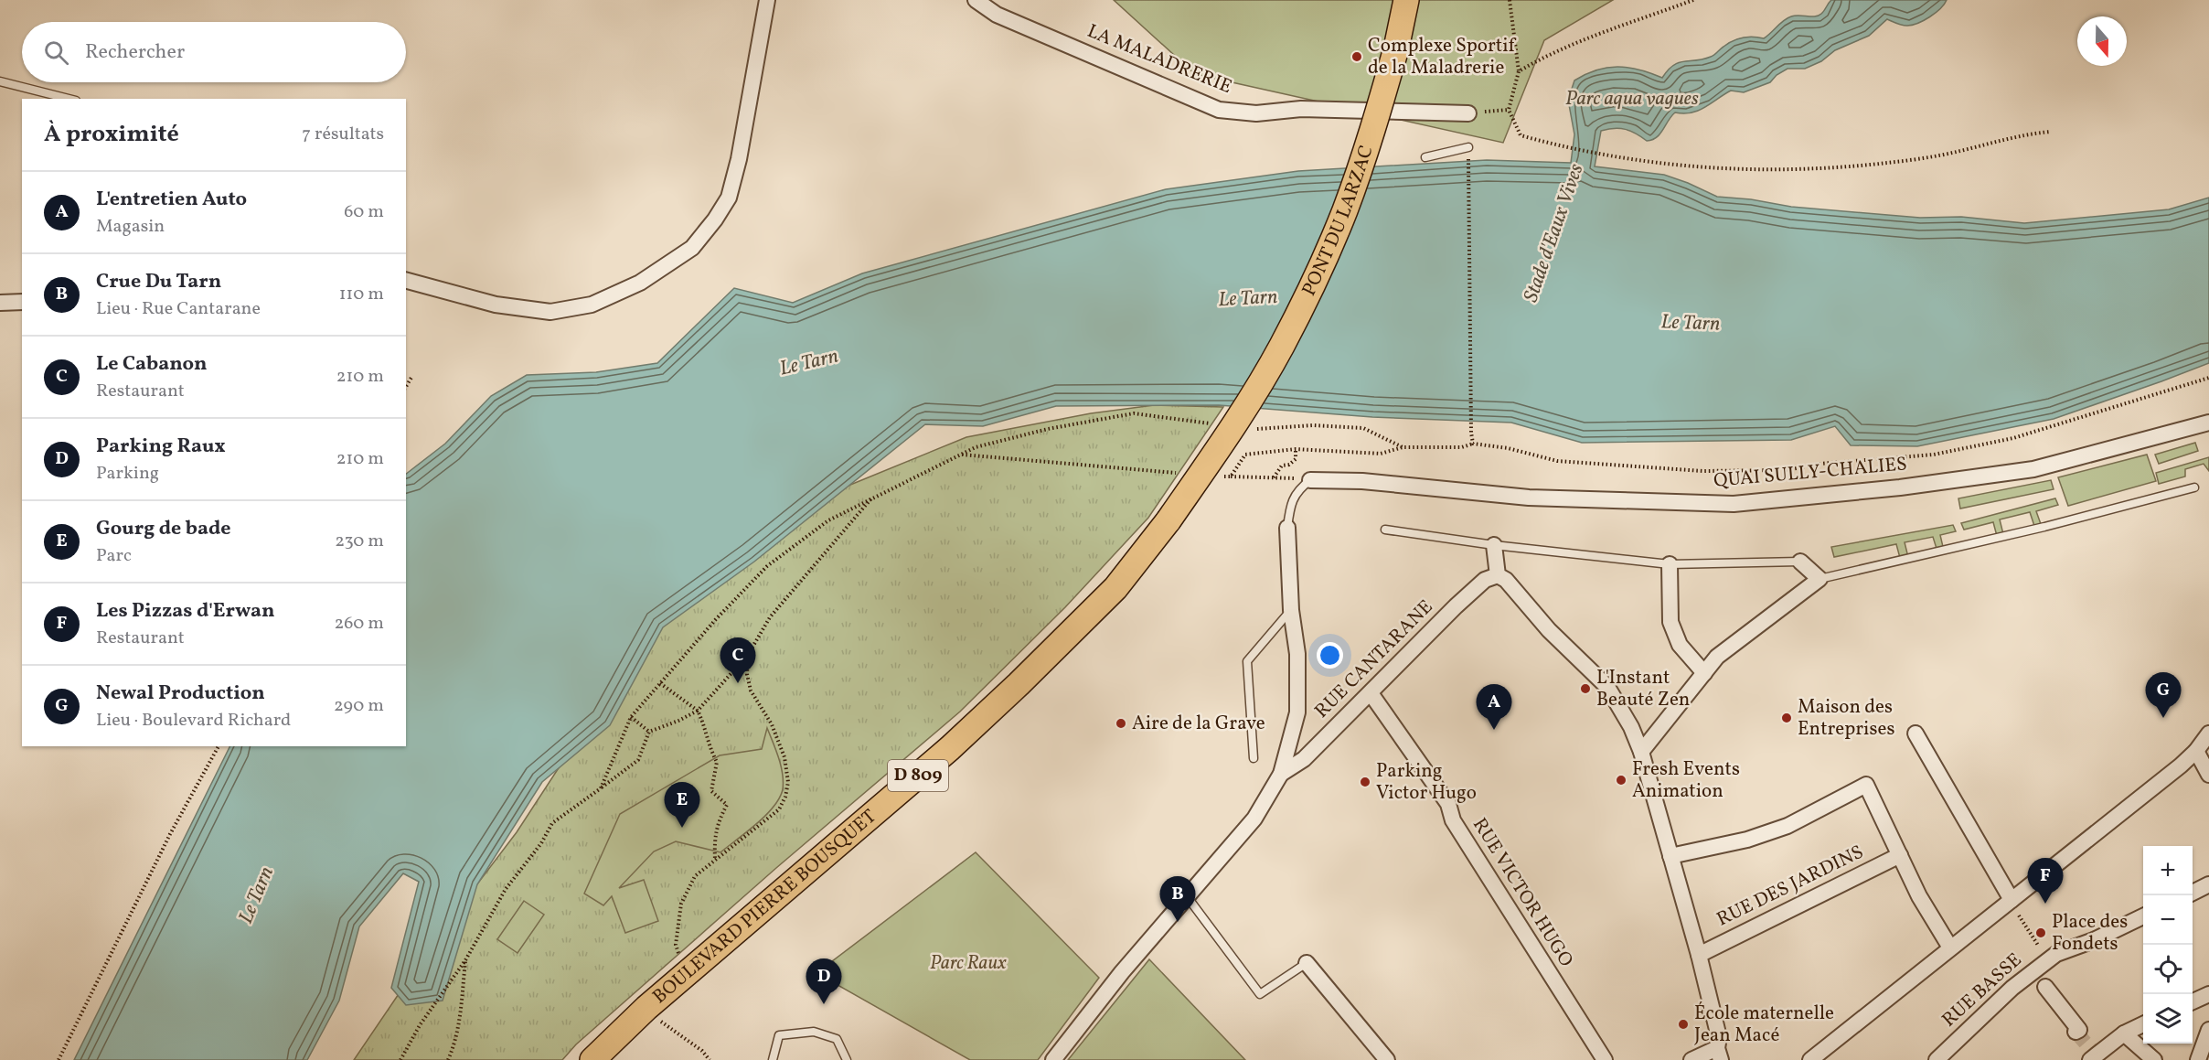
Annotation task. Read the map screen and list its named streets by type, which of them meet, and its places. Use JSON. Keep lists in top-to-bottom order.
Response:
{
  "streets": {
    "main road": ["PONT DU LARZAC", "D 809", "BOULEVARD PIERRE BOUSQUET"],
    "street": [
      "LA MALADRERIE",
      "QUAI SULLY-CHALIES",
      "RUE CANTARANE",
      "RUE DES JARDINS",
      "RUE VICTOR HUGO",
      "RUE BASSE"
    ]
  },
  "crossings": [
    ["PONT DU LARZAC", "BOULEVARD PIERRE BOUSQUET"],
    ["RUE CANTARANE", "RUE VICTOR HUGO"]
  ],
  "water": ["Parc aqua vagues", "Stade d'Eaux Vives", "Le Tarn"],
  "parks": ["Parc Raux"],
  "places": [
    "Complexe Sportif de la Maladrerie",
    "L'Instant Beauté Zen",
    "Maison des Entreprises",
    "Aire de la Grave",
    "Fresh Events Animation",
    "Parking Victor Hugo",
    "Place des Fondets",
    "École maternelle Jean Macé"
  ],
  "north": "bottom",
  "page": {
    "search": "Rechercher",
    "heading": ["À proximité", "7 résultats"],
    "list": [
      {
        "mark": "A",
        "name": "L'entretien Auto",
        "note": "Magasin",
        "value": "60 m"
      },
      {
        "mark": "B",
        "name": "Crue Du Tarn",
        "note": "Lieu · Rue Cantarane",
        "value": "110 m"
      },
      {
        "mark": "C",
        "name": "Le Cabanon",
        "note": "Restaurant",
        "value": "210 m"
      },
      {
        "mark": "D",
        "name": "Parking Raux",
        "note": "Parking",
        "value": "210 m"
      },
      {
        "mark": "E",
        "name": "Gourg de bade",
        "note": "Parc",
        "value": "230 m"
      },
      {
        "mark": "F",
        "name": "Les Pizzas d'Erwan",
        "note": "Restaurant",
        "value": "260 m"
      },
      {
        "mark": "G",
        "name": "Newal Production",
        "note": "Lieu · Boulevard Richard",
        "value": "290 m"
      }
    ],
    "pins": [
      "C",
      "G",
      "A",
      "E",
      "F",
      "B",
      "D"
    ],
    "map_buttons": ["+", "−"]
  }
}
